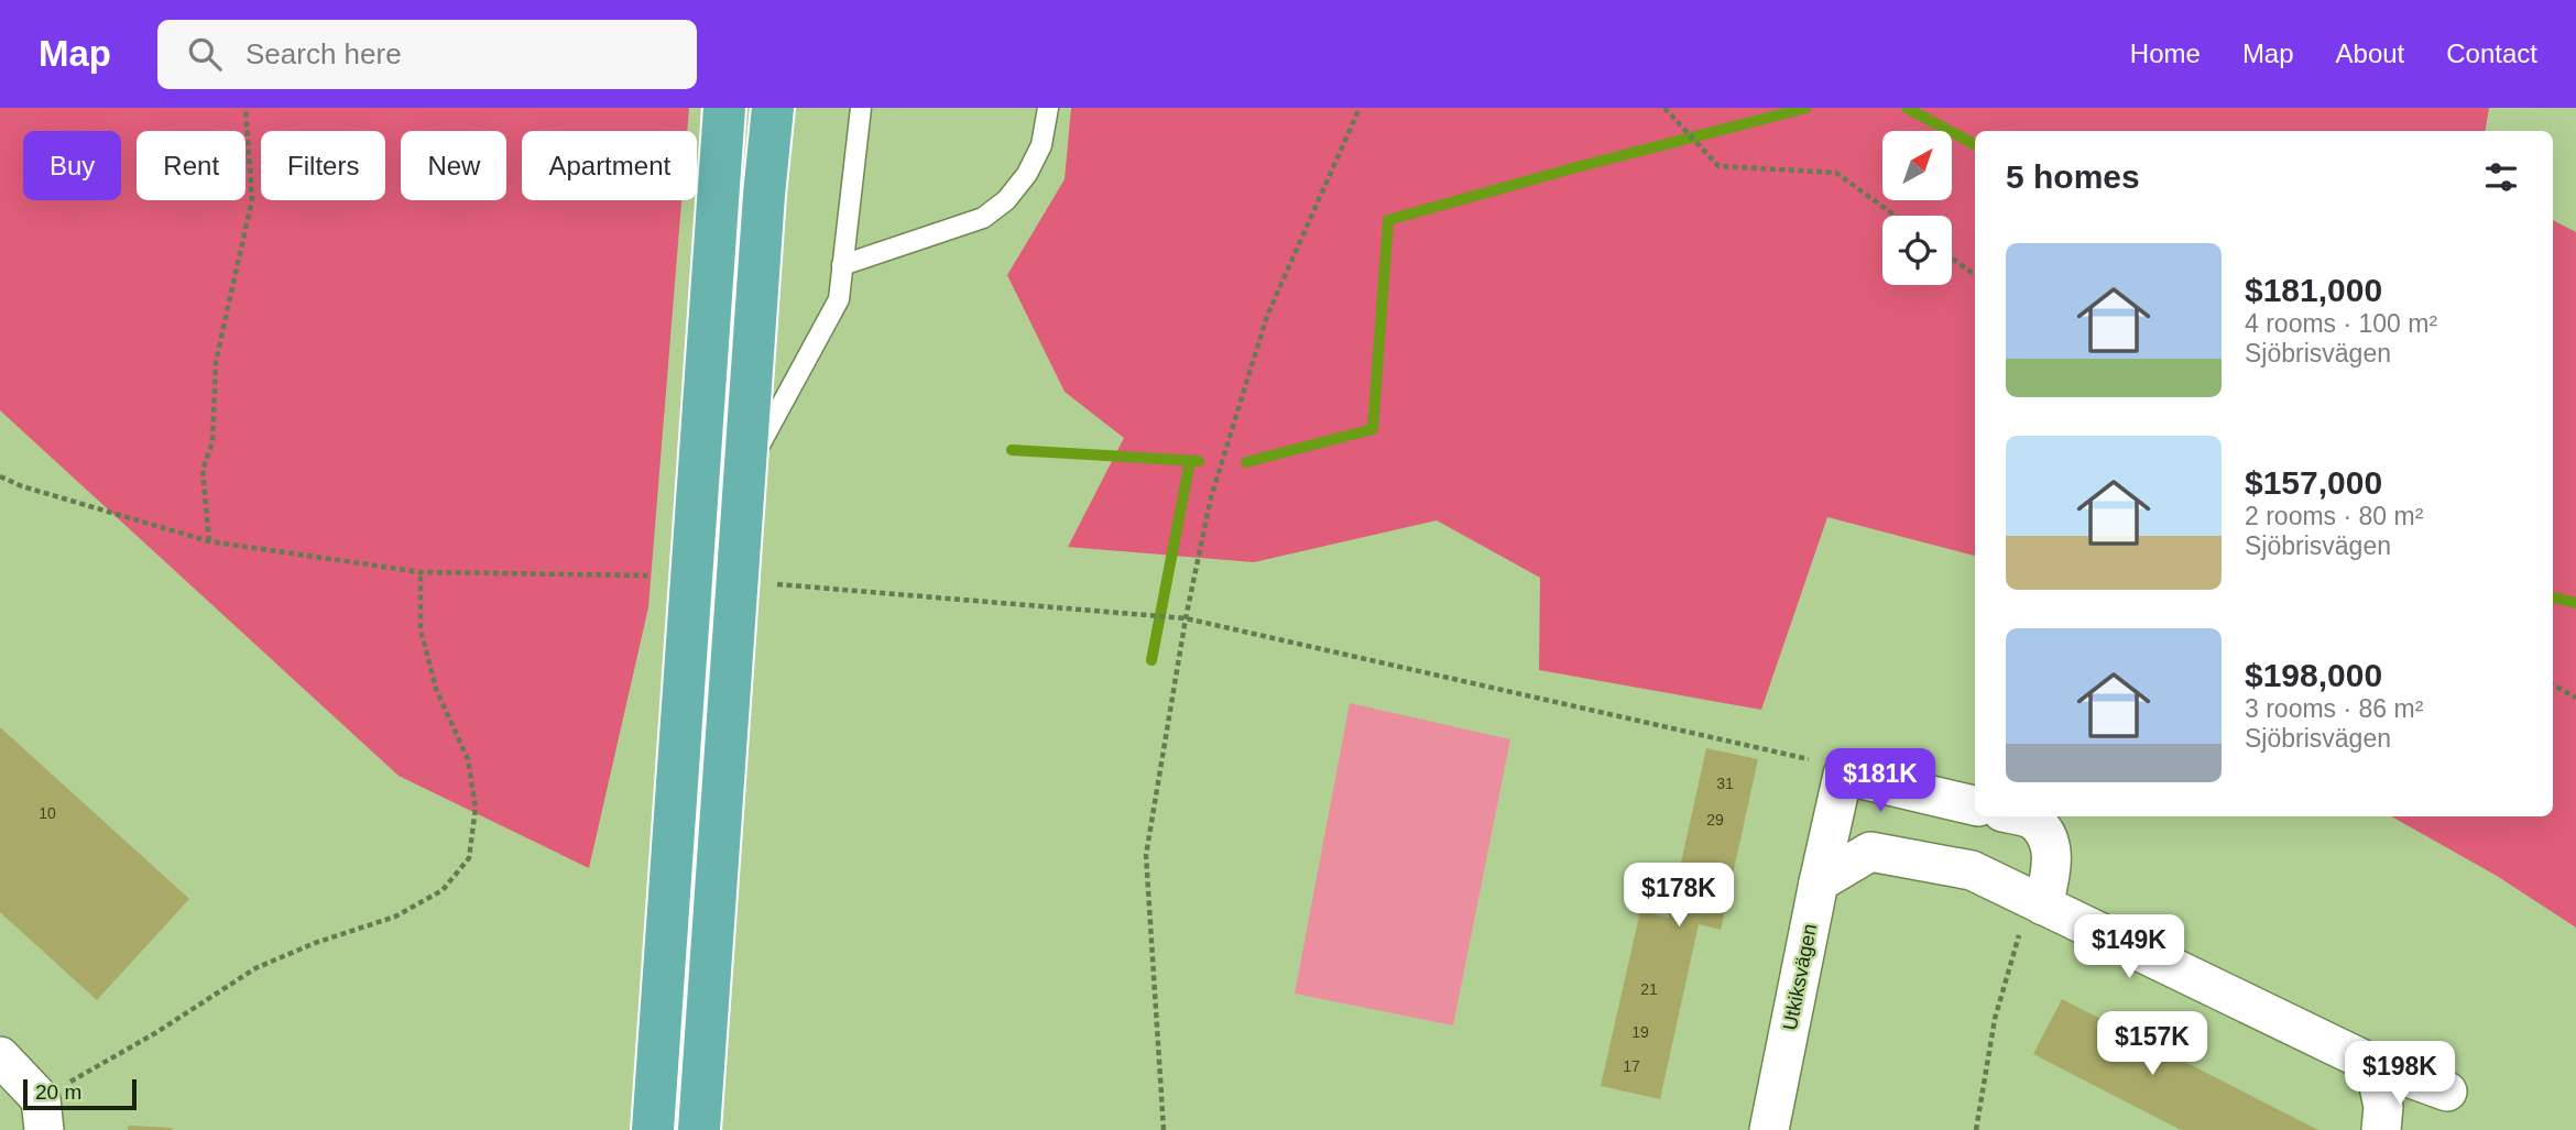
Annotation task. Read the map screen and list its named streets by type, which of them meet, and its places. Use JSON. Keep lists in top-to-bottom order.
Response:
{
  "streets": {
    "street": ["Utkiksvägen"]
  },
  "house_numbers": [
    "31",
    "10",
    "29",
    "21",
    "19",
    "17"
  ],
  "scale_bar": "20 m",
  "north": "top right",
  "page": {
    "header": "Map",
    "search": "Search here",
    "nav": [
      "Home",
      "Map",
      "About",
      "Contact"
    ],
    "chip": [
      "Buy",
      "Rent",
      "Filters",
      "New",
      "Apartment"
    ],
    "heading": "5 homes",
    "list": [
      {
        "name": "$181,000",
        "note": "4 rooms · 100 m² · Sjöbrisvägen"
      },
      {
        "name": "$157,000",
        "note": "2 rooms · 80 m² · Sjöbrisvägen"
      },
      {
        "name": "$198,000",
        "note": "3 rooms · 86 m² · Sjöbrisvägen"
      }
    ],
    "price": [
      "$181K",
      "$178K",
      "$149K",
      "$157K",
      "$198K"
    ],
    "scale": "20 m"
  }
}
